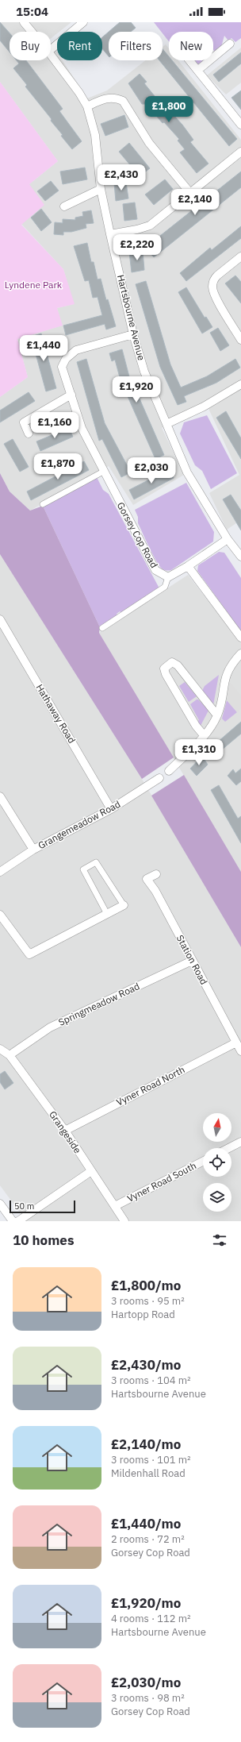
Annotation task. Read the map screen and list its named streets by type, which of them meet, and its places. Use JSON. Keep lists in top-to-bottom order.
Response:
{
  "streets": {
    "street": [
      "Hartsbourne Avenue",
      "Gorsey Cop Road",
      "Hathaway Road",
      "Grangemeadow Road",
      "Station Road",
      "Springmeadow Road",
      "Vyner Road North",
      "Grangeside",
      "Vyner Road South"
    ]
  },
  "crossings": [
    ["Hartsbourne Avenue", "Gorsey Cop Road"],
    ["Hathaway Road", "Grangemeadow Road"],
    ["Station Road", "Springmeadow Road"],
    ["Station Road", "Vyner Road North"],
    ["Springmeadow Road", "Grangeside"],
    ["Vyner Road North", "Grangeside"],
    ["Grangeside", "Vyner Road South"]
  ],
  "parks": ["Lyndene Park"],
  "scale_bar": "50 m",
  "north": "top",
  "page": {
    "status": "15:04",
    "chip": [
      "Buy",
      "Rent",
      "Filters",
      "New"
    ],
    "price": [
      "£1,800",
      "£2,430",
      "£2,140",
      "£2,220",
      "£1,440",
      "£1,920",
      "£1,160",
      "£1,870",
      "£2,030",
      "£1,310"
    ],
    "scale": "50 m",
    "heading": "10 homes",
    "list": [
      {
        "name": "£1,800/mo",
        "note": "3 rooms · 95 m² · Hartopp Road"
      },
      {
        "name": "£2,430/mo",
        "note": "3 rooms · 104 m² · Hartsbourne Avenue"
      },
      {
        "name": "£2,140/mo",
        "note": "3 rooms · 101 m² · Mildenhall Road"
      },
      {
        "name": "£1,440/mo",
        "note": "2 rooms · 72 m² · Gorsey Cop Road"
      },
      {
        "name": "£1,920/mo",
        "note": "4 rooms · 112 m² · Hartsbourne Avenue"
      },
      {
        "name": "£2,030/mo",
        "note": "3 rooms · 98 m² · Gorsey Cop Road"
      }
    ]
  }
}
